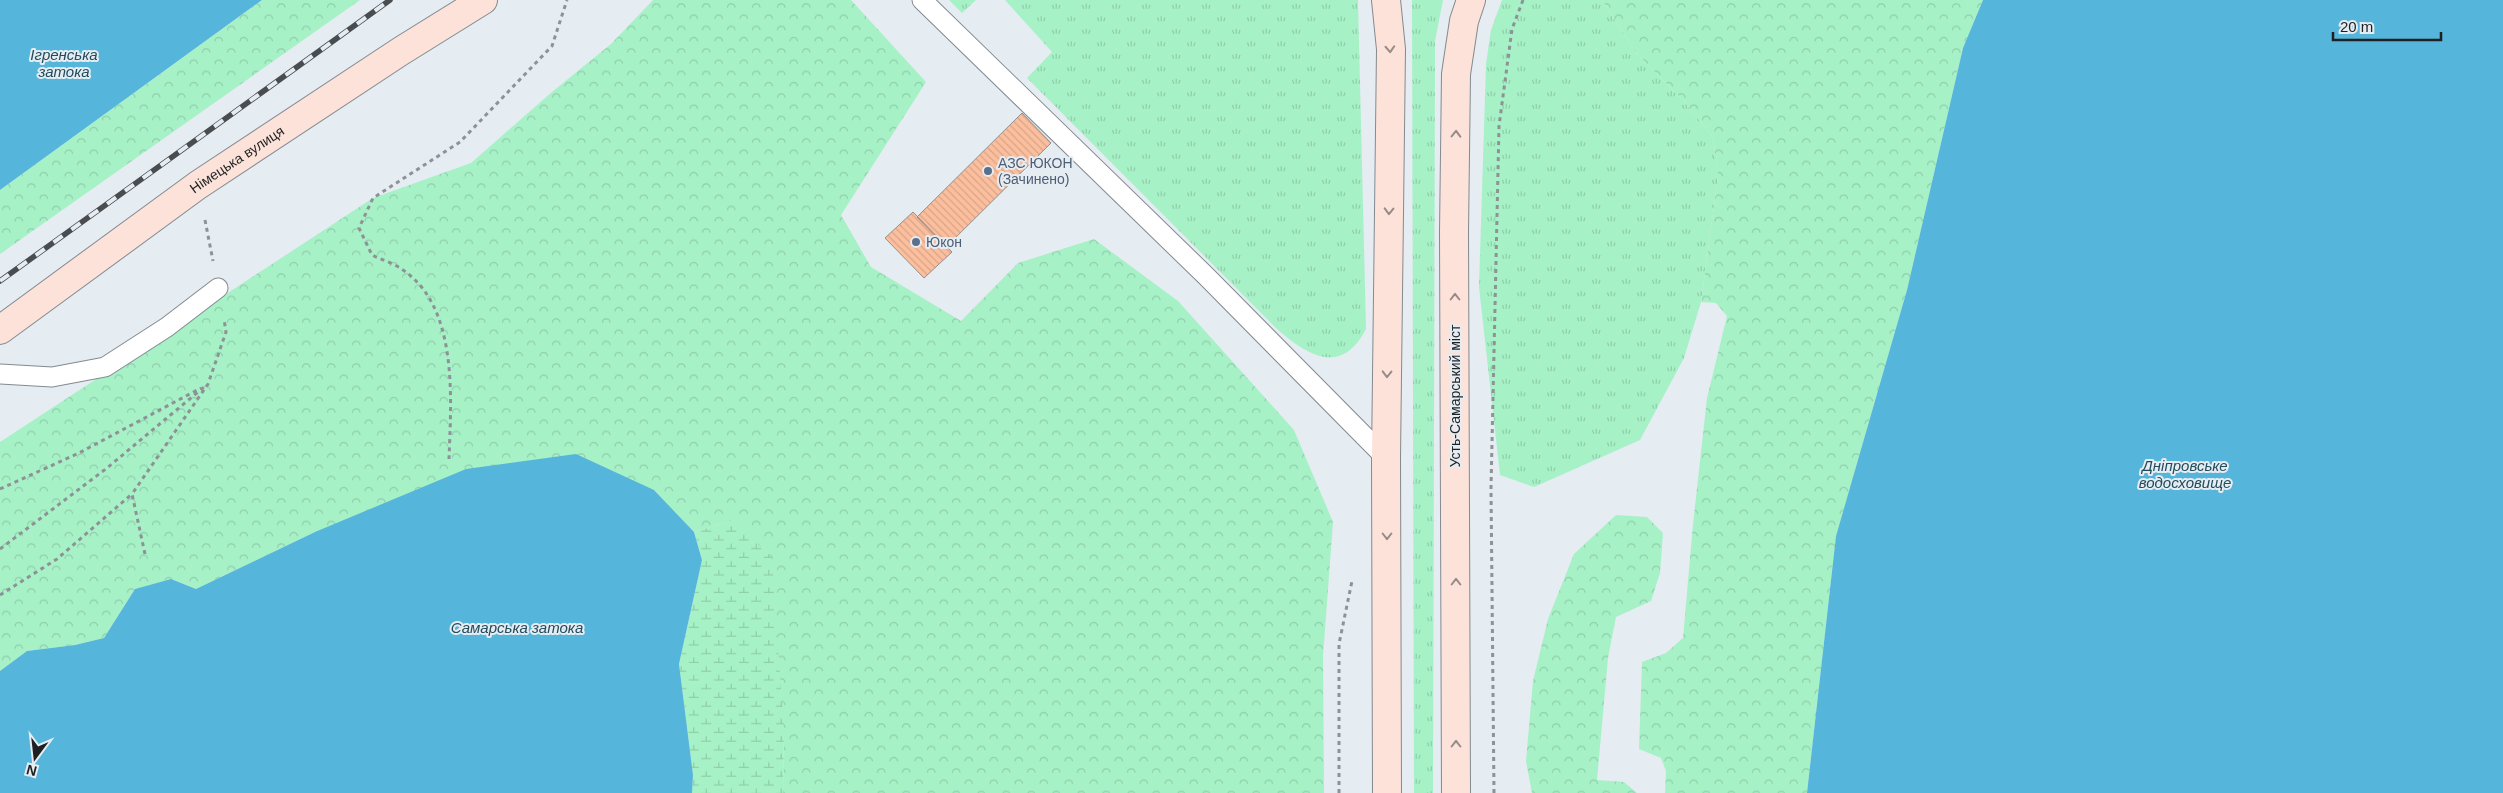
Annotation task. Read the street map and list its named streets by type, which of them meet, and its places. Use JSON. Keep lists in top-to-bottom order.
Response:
{
  "streets": {
    "main road": ["Німецька вулиця", "Усть-Самарський міст"]
  },
  "water": ["Ігренська затока", "Дніпровське водосховище", "Самарська затока"],
  "places": ["АЗС ЮКОН (Зачинено)", "Юкон"],
  "scale_bar": "20 m",
  "north": "bottom"
}
